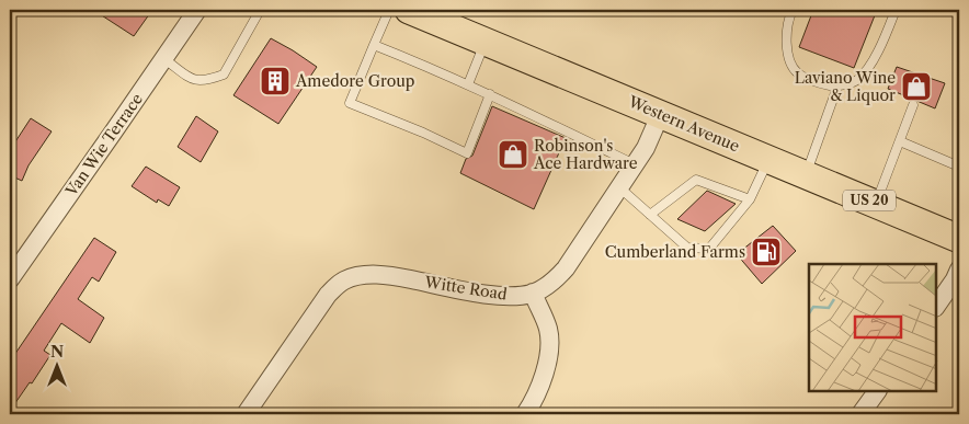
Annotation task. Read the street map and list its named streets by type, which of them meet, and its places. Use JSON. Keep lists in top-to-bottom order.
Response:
{
  "streets": {
    "main road": ["Western Avenue", "US 20"],
    "street": ["Van Wie Terrace", "Witte Road"]
  },
  "crossings": [
    ["Western Avenue", "Witte Road"]
  ],
  "places": {
    "building": ["Amedore Group"],
    "shop": ["Laviano Wine & Liquor", "Robinson's Ace Hardware"],
    "fuel station": ["Cumberland Farms"]
  },
  "north": "top"
}
